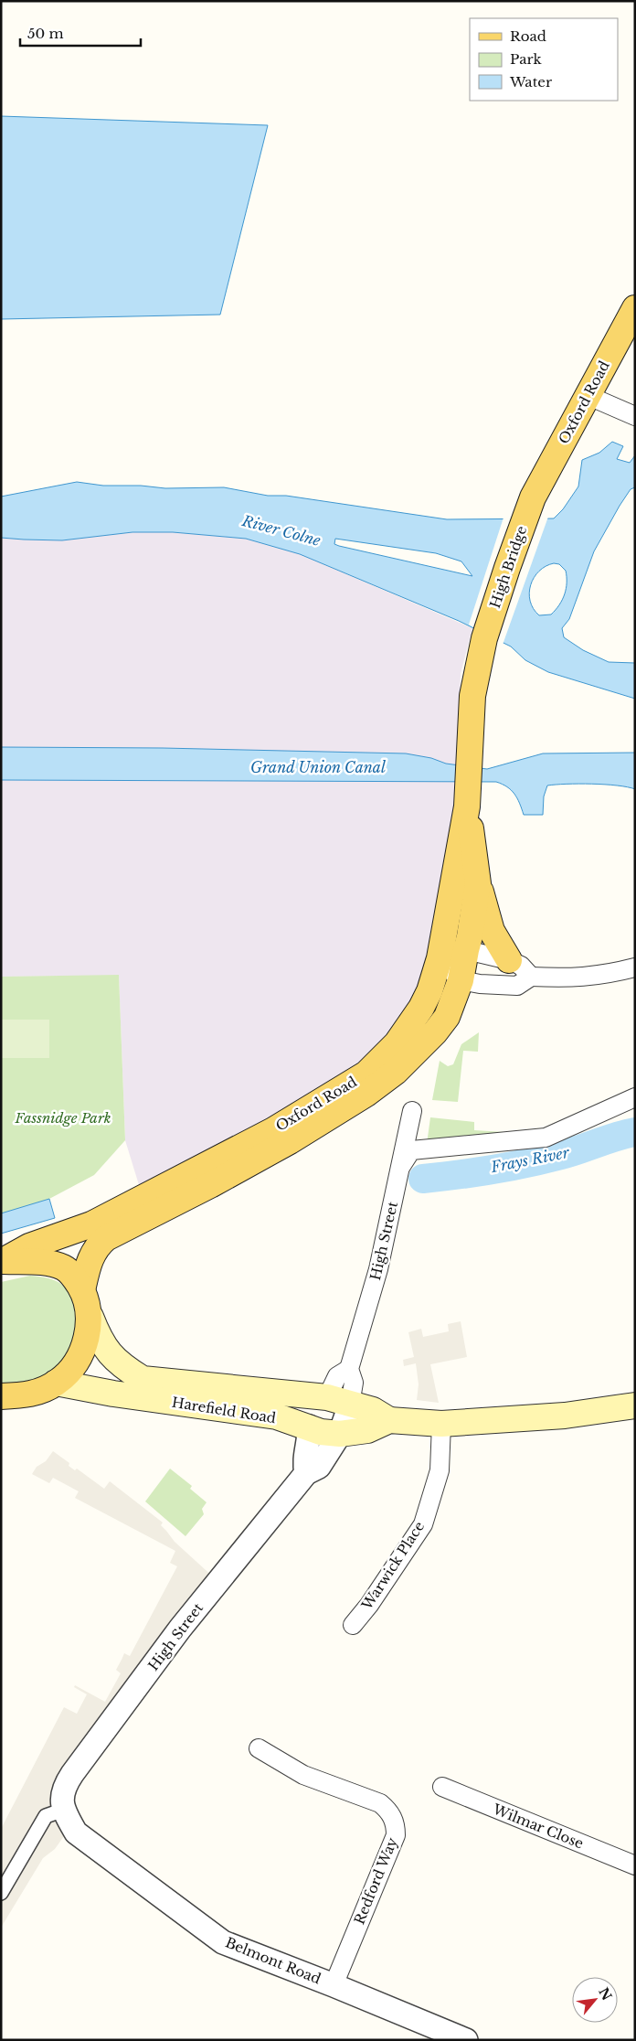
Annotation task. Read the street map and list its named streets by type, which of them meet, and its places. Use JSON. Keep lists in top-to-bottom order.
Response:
{
  "streets": {
    "main road": ["Oxford Road", "High Bridge", "Harefield Road"],
    "street": [
      "High Street",
      "Warwick Place",
      "Wilmar Close",
      "Redford Way",
      "Belmont Road"
    ]
  },
  "crossings": [
    ["Oxford Road", "High Bridge"],
    ["High Street", "Harefield Road"],
    ["High Street", "Belmont Road"],
    ["Harefield Road", "Warwick Place"],
    ["Redford Way", "Belmont Road"]
  ],
  "water": ["River Colne", "Grand Union Canal", "Frays River"],
  "parks": ["Fassnidge Park"],
  "legend": ["Road", "Park", "Water"],
  "scale_bar": "50 m",
  "north": "top right"
}
